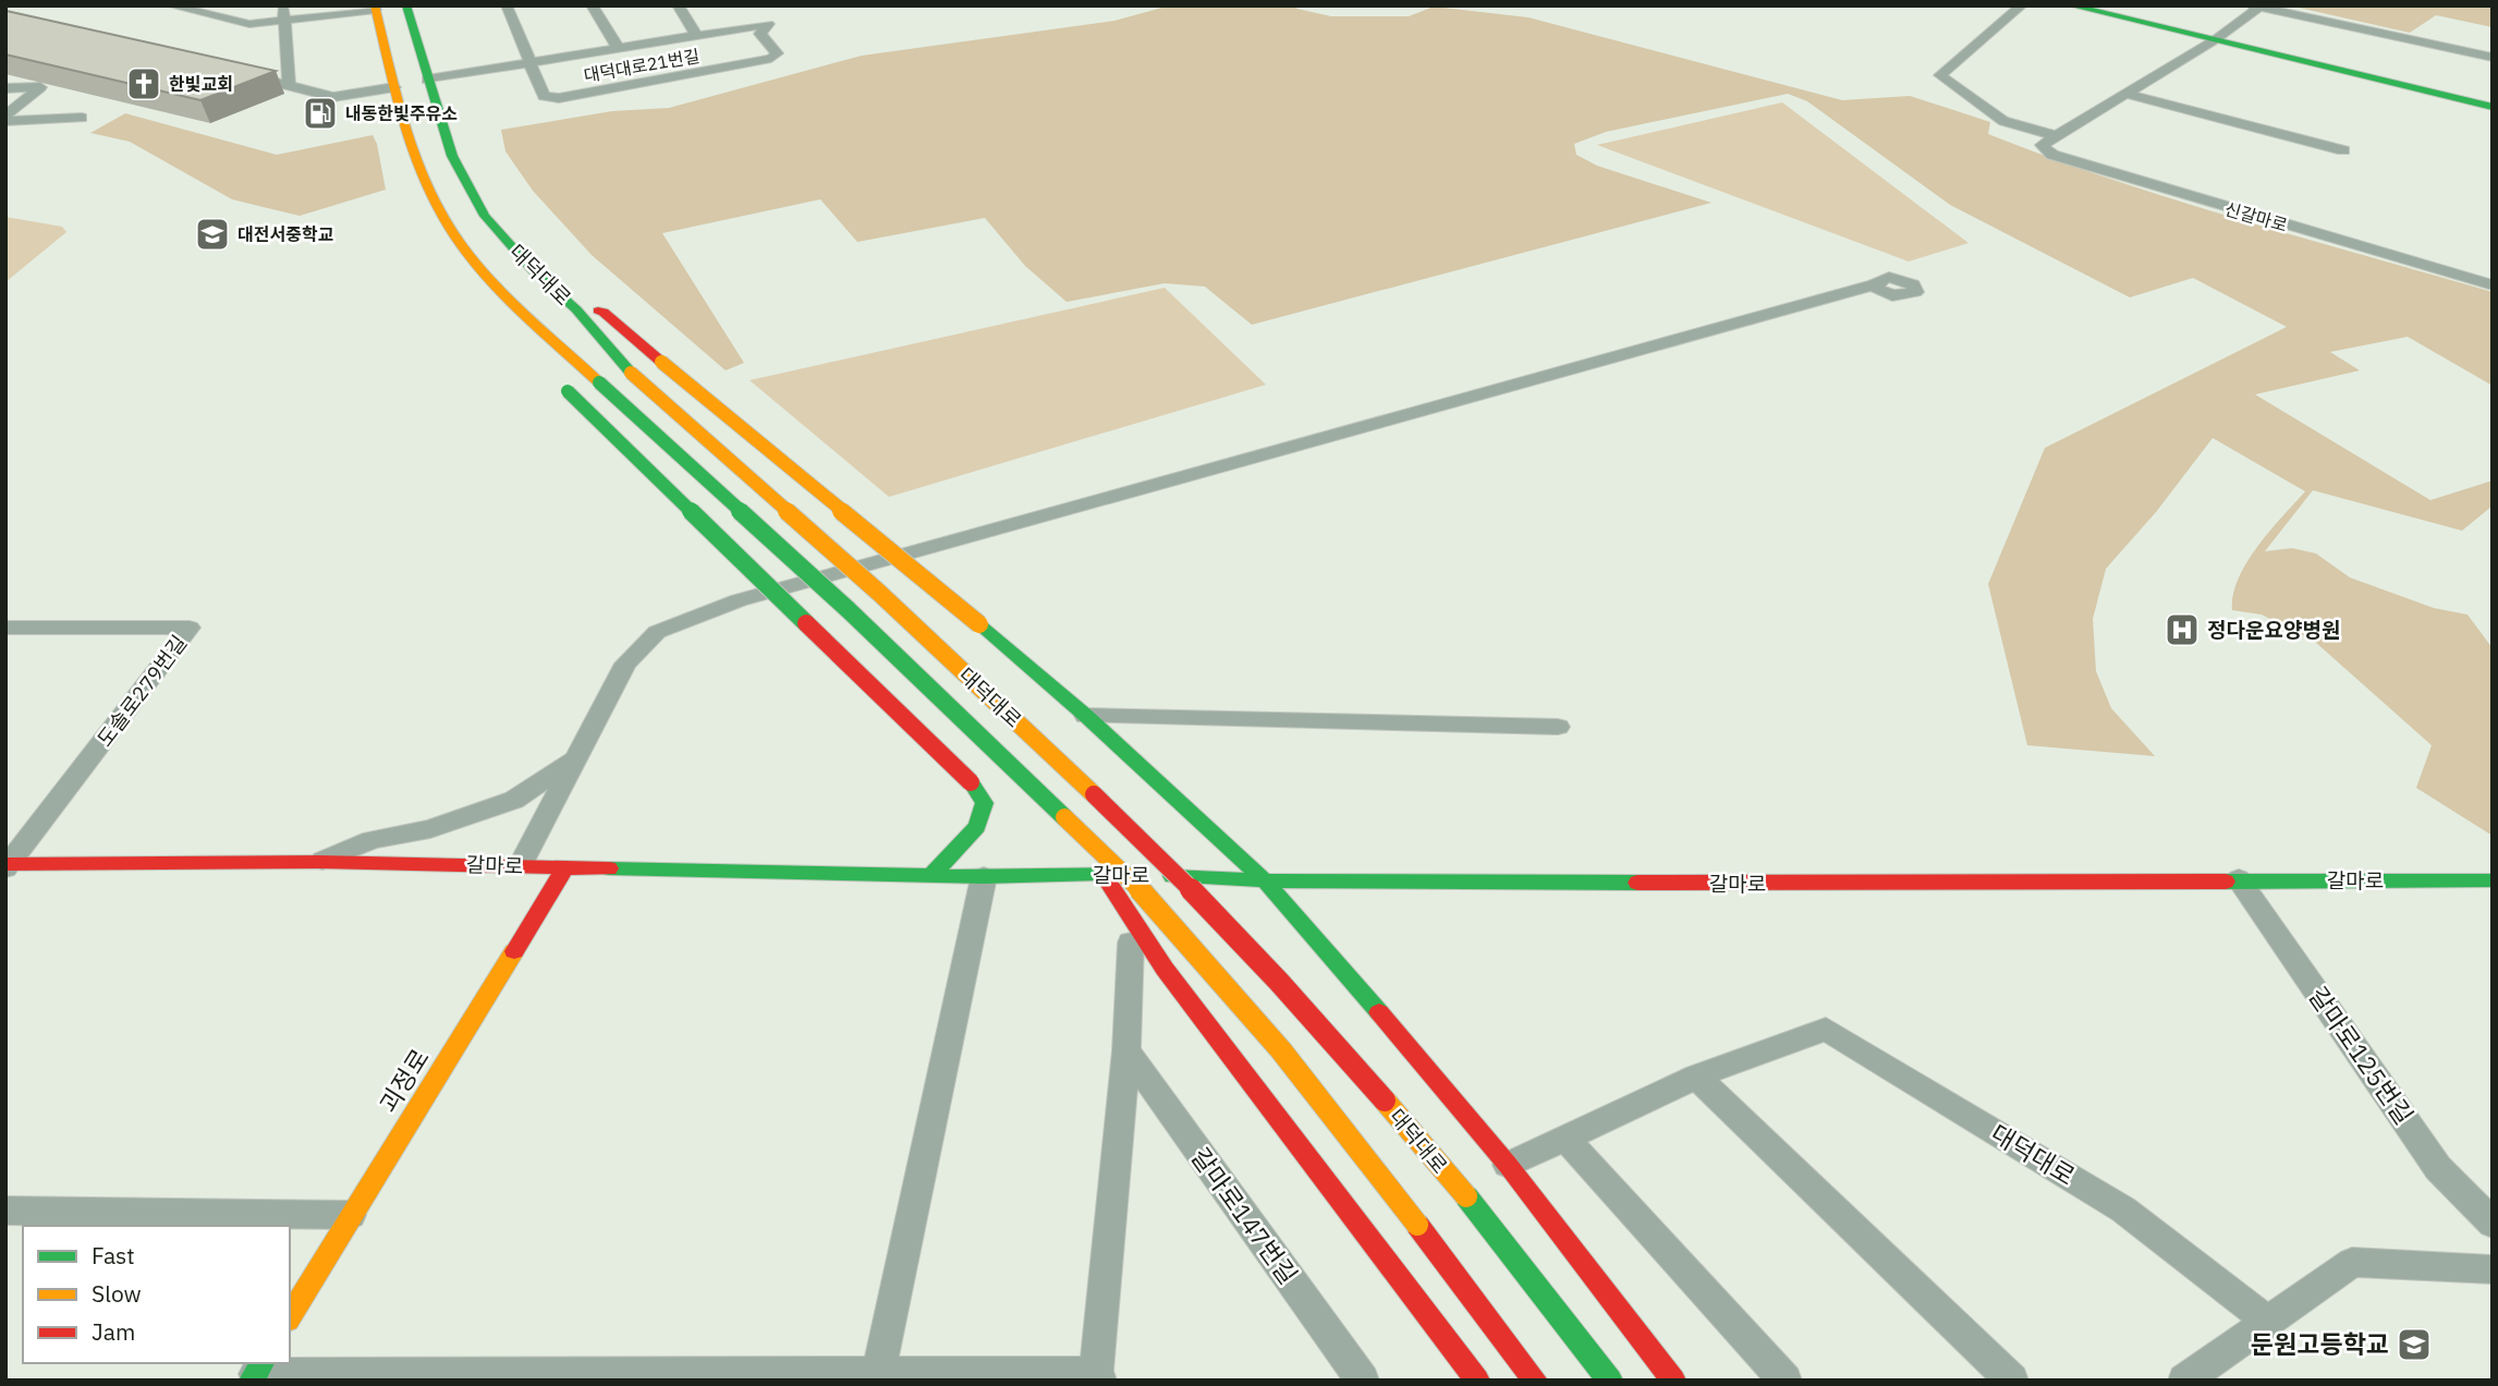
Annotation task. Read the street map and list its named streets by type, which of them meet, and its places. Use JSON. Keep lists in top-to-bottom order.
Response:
{
  "streets": {
    "main road": ["대덕대로", "갈마로", "괴정로"],
    "street": [
      "대덕대로21번길",
      "신갈마로",
      "도솔로279번길",
      "갈마로125번길",
      "갈마로147번길"
    ]
  },
  "crossings": [
    ["대덕대로21번길", "대덕대로"],
    ["도솔로279번길", "갈마로"],
    ["갈마로", "갈마로125번길"],
    ["갈마로", "괴정로"]
  ],
  "places": {
    "church": ["한빛교회"],
    "fuel station": ["내동한빛주유소"],
    "school or university": ["대전서중학교", "둔원고등학교"],
    "hospital": ["정다운요양병원"]
  },
  "legend": ["Fast", "Slow", "Jam"]
}
